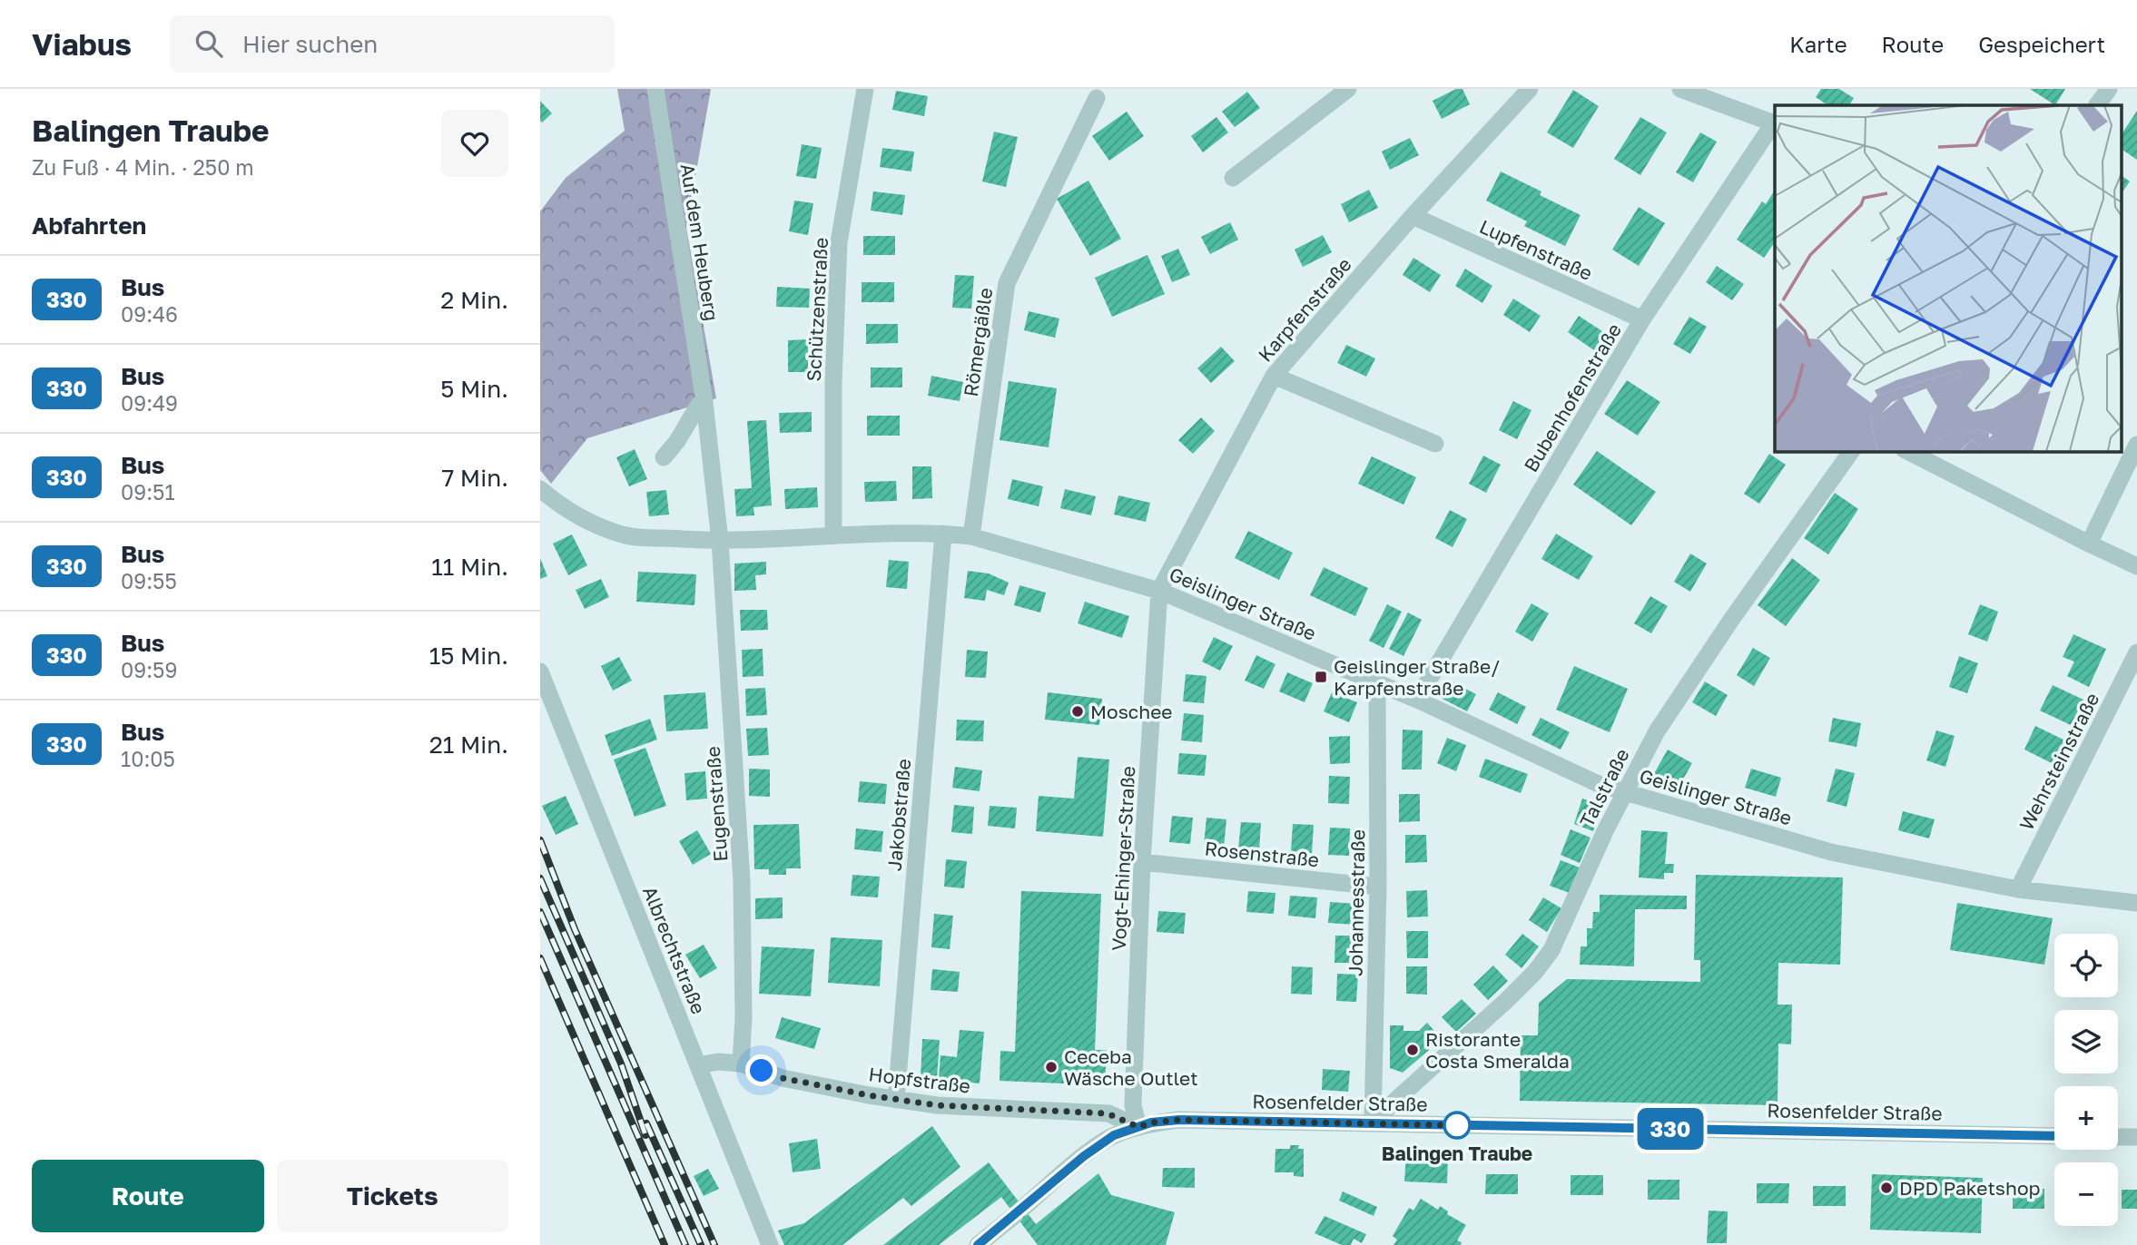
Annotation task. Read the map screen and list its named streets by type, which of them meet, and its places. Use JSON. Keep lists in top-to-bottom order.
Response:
{
  "streets": {
    "street": [
      "Auf dem Heuberg",
      "Lupfenstraße",
      "Schützenstraße",
      "Karpfenstraße",
      "Römergäßle",
      "Bubenhofenstraße",
      "Geislinger Straße",
      "Wehrsteinstraße",
      "Talstraße",
      "Eugenstraße",
      "Jakobstraße",
      "Rosenstraße",
      "Vogt-Ehinger-Straße",
      "Johannesstraße",
      "Albrechtstraße",
      "Hopfstraße",
      "Rosenfelder Straße"
    ]
  },
  "crossings": [
    ["Auf dem Heuberg", "Geislinger Straße"],
    ["Auf dem Heuberg", "Eugenstraße"],
    ["Lupfenstraße", "Karpfenstraße"],
    ["Lupfenstraße", "Bubenhofenstraße"],
    ["Schützenstraße", "Geislinger Straße"],
    ["Karpfenstraße", "Geislinger Straße"],
    ["Karpfenstraße", "Vogt-Ehinger-Straße"],
    ["Römergäßle", "Geislinger Straße"],
    ["Bubenhofenstraße", "Geislinger Straße"],
    ["Geislinger Straße", "Wehrsteinstraße"],
    ["Geislinger Straße", "Talstraße"],
    ["Geislinger Straße", "Eugenstraße"],
    ["Geislinger Straße", "Jakobstraße"],
    ["Geislinger Straße", "Vogt-Ehinger-Straße"],
    ["Geislinger Straße", "Johannesstraße"],
    ["Talstraße", "Johannesstraße"],
    ["Talstraße", "Rosenfelder Straße"],
    ["Eugenstraße", "Hopfstraße"],
    ["Jakobstraße", "Hopfstraße"],
    ["Rosenstraße", "Vogt-Ehinger-Straße"],
    ["Rosenstraße", "Johannesstraße"],
    ["Vogt-Ehinger-Straße", "Hopfstraße"],
    ["Vogt-Ehinger-Straße", "Rosenfelder Straße"],
    ["Johannesstraße", "Rosenfelder Straße"],
    ["Albrechtstraße", "Hopfstraße"],
    ["Hopfstraße", "Rosenfelder Straße"]
  ],
  "places": {
    "transit": ["Geislinger Straße/ Karpfenstraße"],
    "other": [
      "Moschee",
      "Ristorante Costa Smeralda",
      "Ceceba Wäsche Outlet",
      "Balingen Traube",
      "DPD Paketshop"
    ]
  },
  "lines": ["bus line 330"],
  "page": {
    "header": "Viabus",
    "search": "Hier suchen",
    "nav": ["Karte", "Route", "Gespeichert"],
    "heading": [
      ["Balingen Traube", "Zu Fuß · 4 Min. · 250 m"],
      "Abfahrten"
    ],
    "on_map": "330",
    "list": [
      {
        "mark": "330",
        "name": "Bus",
        "note": "09:46",
        "value": "2 Min."
      },
      {
        "mark": "330",
        "name": "Bus",
        "note": "09:49",
        "value": "5 Min."
      },
      {
        "mark": "330",
        "name": "Bus",
        "note": "09:51",
        "value": "7 Min."
      },
      {
        "mark": "330",
        "name": "Bus",
        "note": "09:55",
        "value": "11 Min."
      },
      {
        "mark": "330",
        "name": "Bus",
        "note": "09:59",
        "value": "15 Min."
      },
      {
        "mark": "330",
        "name": "Bus",
        "note": "10:05",
        "value": "21 Min."
      }
    ],
    "map_buttons": ["+", "−"],
    "buttons": ["Route", "Tickets"]
  }
}
